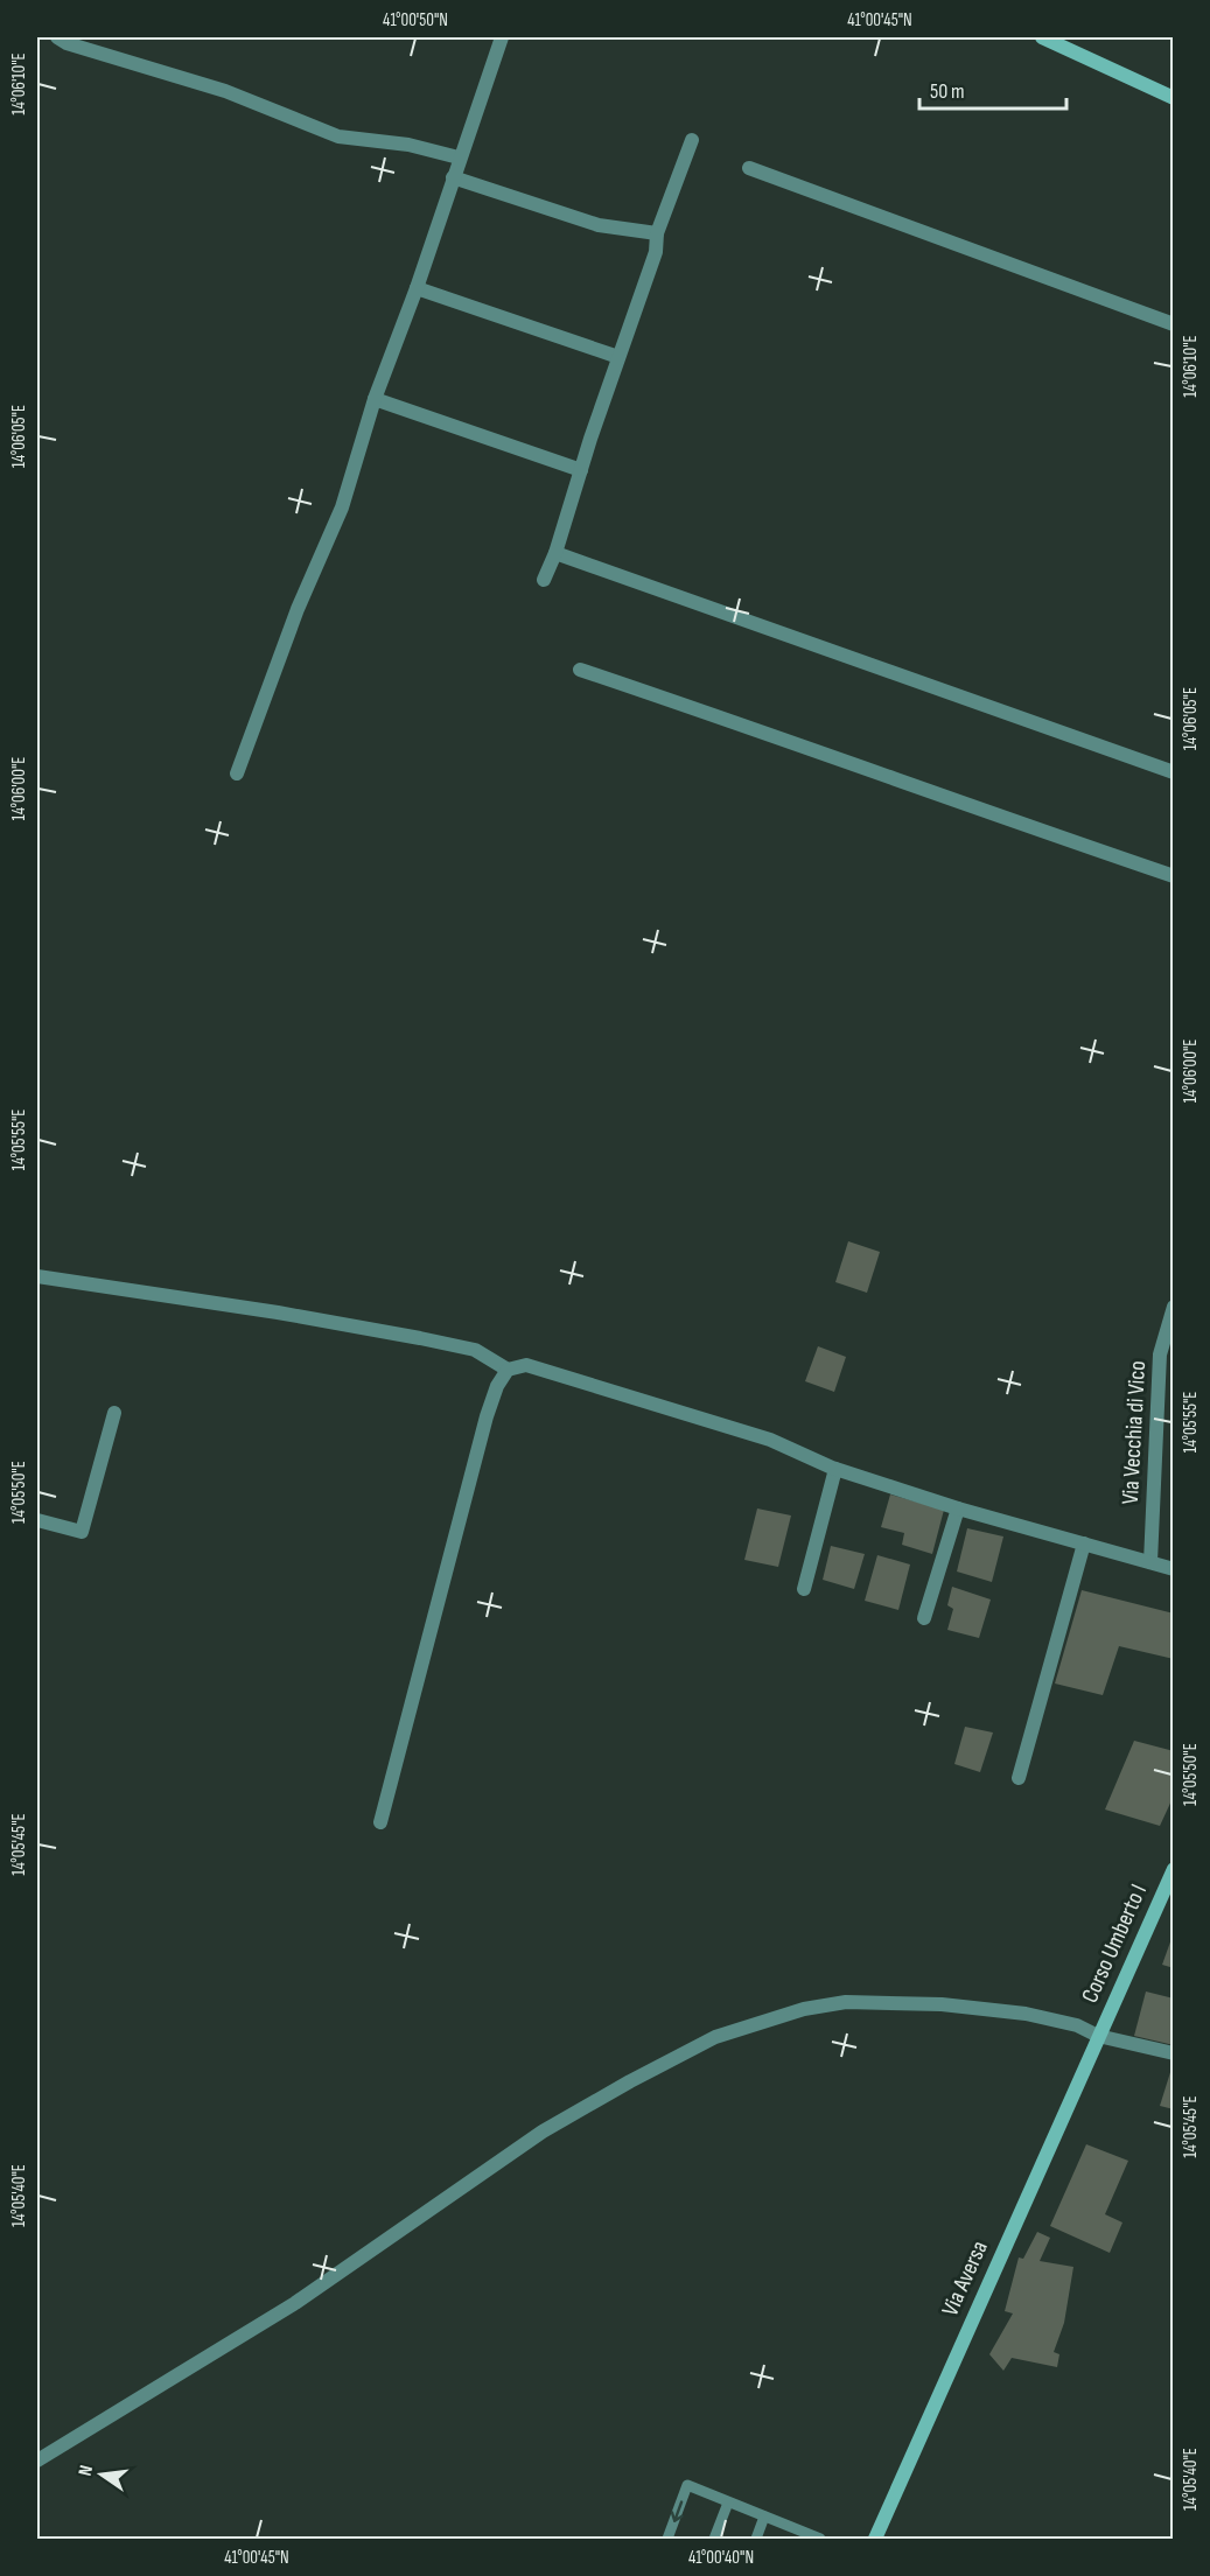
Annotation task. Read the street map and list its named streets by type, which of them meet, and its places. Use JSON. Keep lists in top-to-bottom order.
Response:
{
  "streets": {
    "main road": ["Corso Umberto I", "Via Aversa"],
    "street": ["Via Vecchia di Vico"]
  },
  "crossings": [
    ["Corso Umberto I", "Via Aversa"]
  ],
  "scale_bar": "50 m",
  "north": "left",
  "coordinates": [
    "41°00'50\"N",
    "41°00'45\"N",
    "14°06'10\"E",
    "14°06'05\"E",
    "14°06'00\"E",
    "14°05'55\"E",
    "14°05'50\"E",
    "14°05'45\"E",
    "14°05'40\"E",
    "41°00'40\"N"
  ]
}
